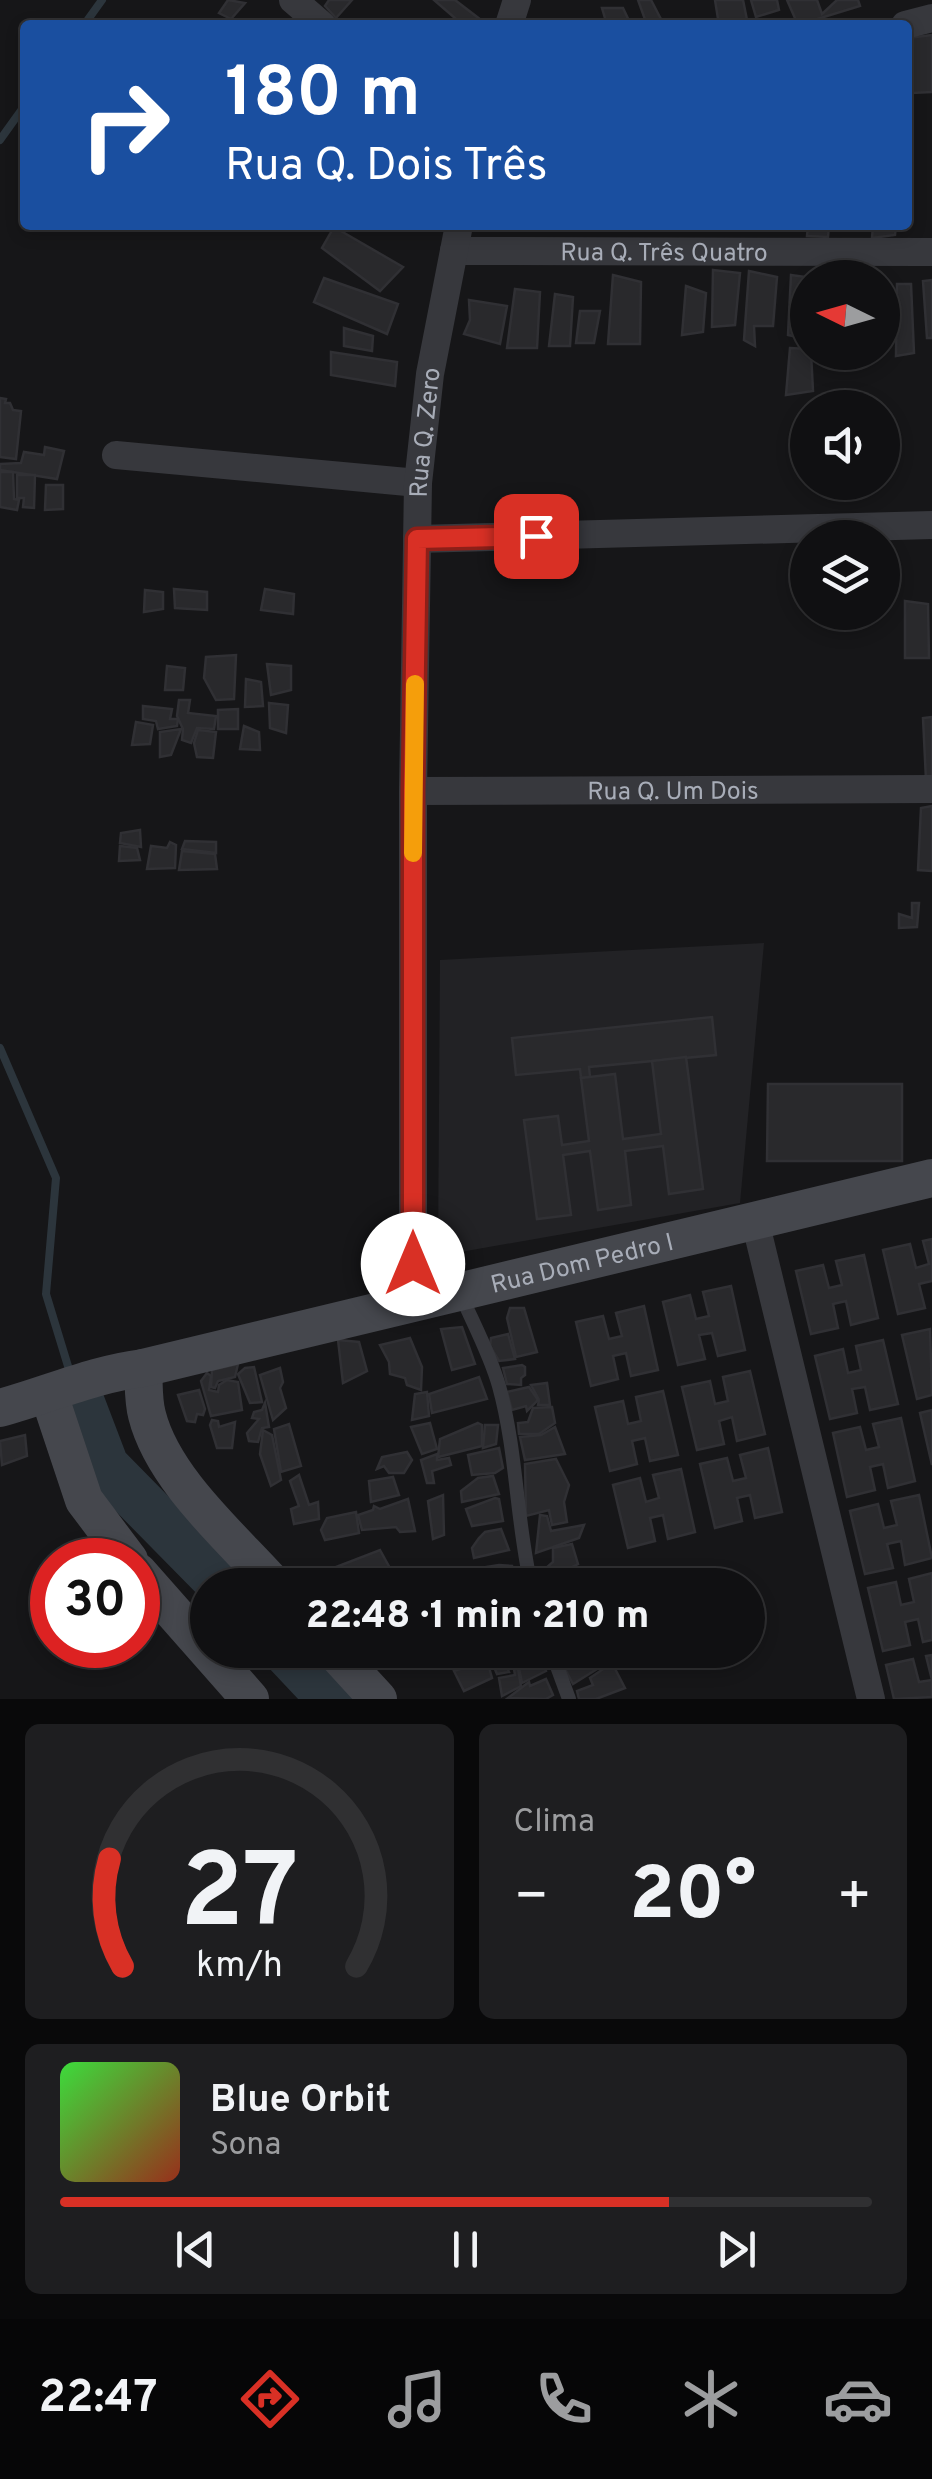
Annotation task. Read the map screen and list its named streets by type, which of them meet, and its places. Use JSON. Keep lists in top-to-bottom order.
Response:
{
  "streets": {
    "street": [
      "Rua Q. Três Quatro",
      "Rua Q. Zero",
      "Rua Q. Um Dois",
      "Rua Dom Pedro I"
    ]
  },
  "crossings": [
    ["Rua Q. Três Quatro", "Rua Q. Zero"],
    ["Rua Q. Zero", "Rua Q. Um Dois"],
    ["Rua Q. Zero", "Rua Dom Pedro I"]
  ],
  "north": "left",
  "page": {
    "turn": ["180 m", "Rua Q. Dois Três"],
    "limit": "30",
    "trip": "22:48 · 1 min · 210 m",
    "tile": "Clima",
    "heat": ["−", "20°", "+"],
    "song": ["Blue Orbit", "Sona"],
    "tabs": "22:47",
    "gauge": ["27", "km/h"]
  }
}
